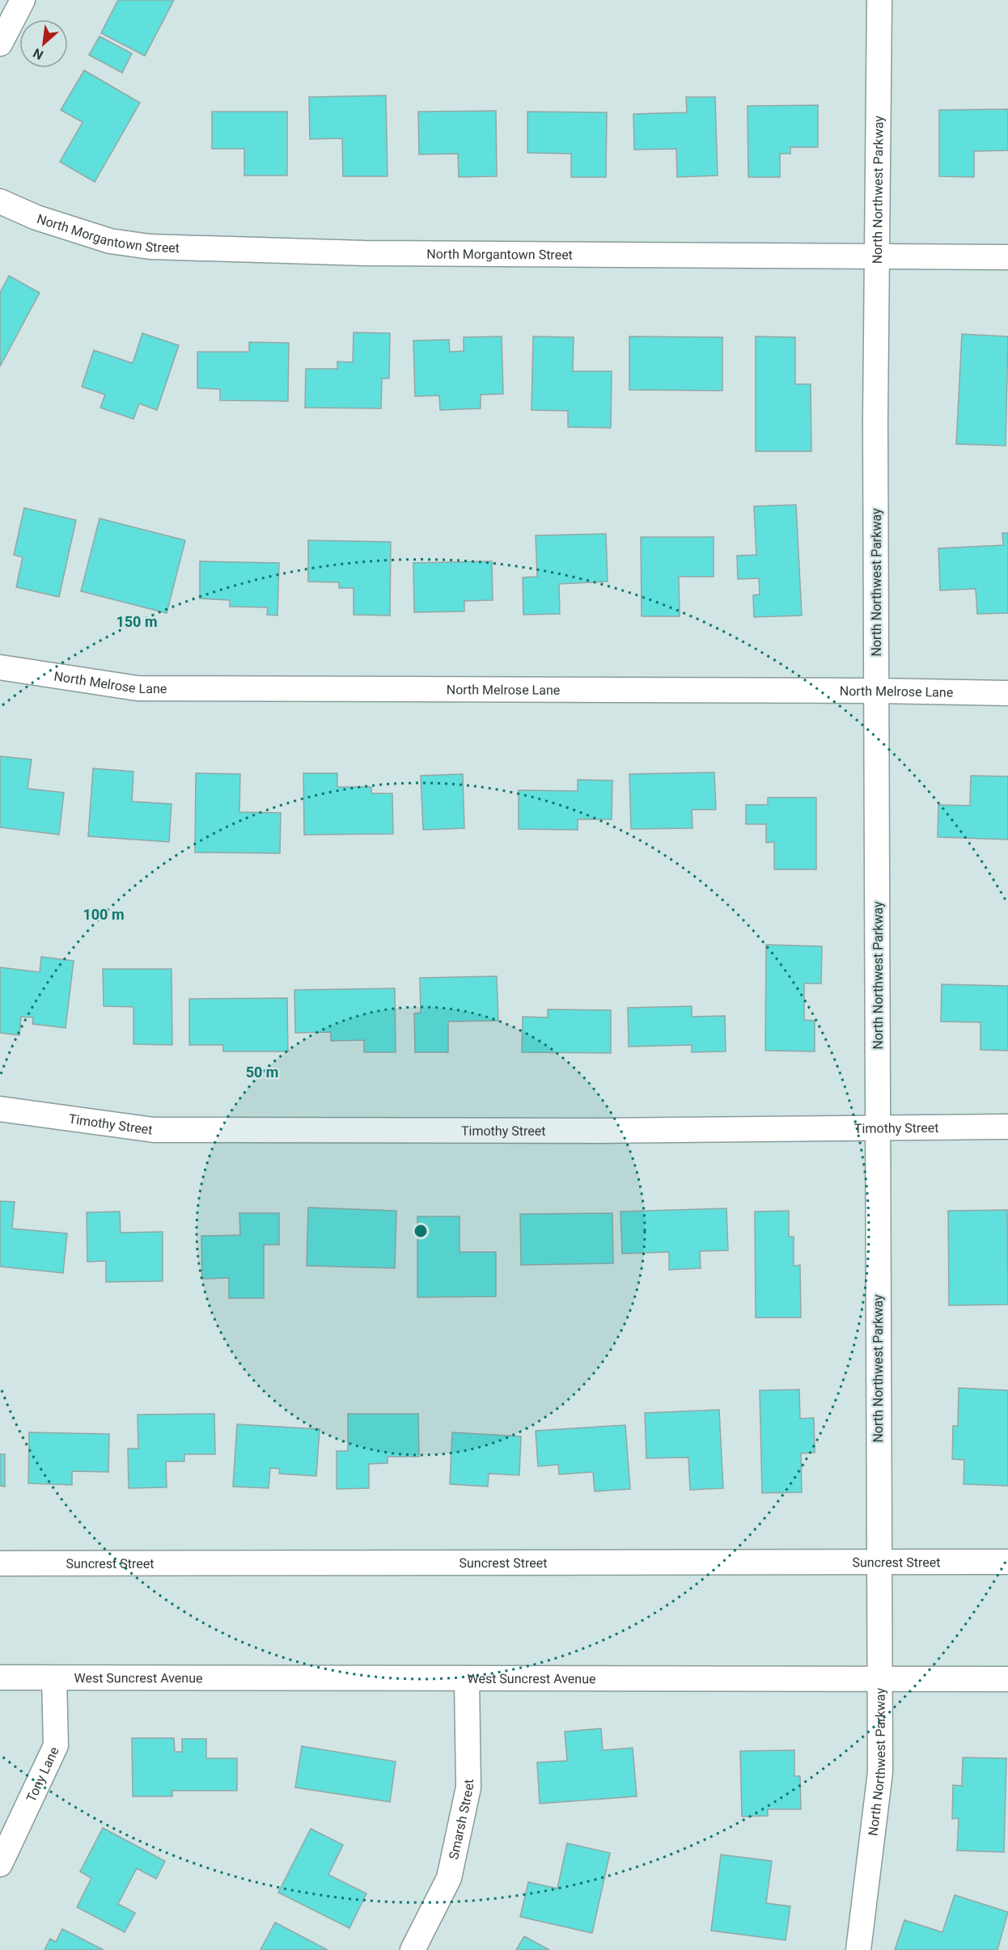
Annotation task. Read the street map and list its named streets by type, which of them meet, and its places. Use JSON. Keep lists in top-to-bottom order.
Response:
{
  "streets": {
    "street": [
      "North Northwest Parkway",
      "North Morgantown Street",
      "North Melrose Lane",
      "Timothy Street",
      "Suncrest Street",
      "West Suncrest Avenue",
      "Tony Lane",
      "Smarsh Street"
    ]
  },
  "crossings": [
    ["North Northwest Parkway", "North Morgantown Street"],
    ["North Northwest Parkway", "North Melrose Lane"],
    ["North Northwest Parkway", "Timothy Street"],
    ["North Northwest Parkway", "Suncrest Street"],
    ["North Northwest Parkway", "West Suncrest Avenue"],
    ["West Suncrest Avenue", "Tony Lane"],
    ["West Suncrest Avenue", "Smarsh Street"]
  ],
  "north": "bottom left",
  "rings": ["150 m", "100 m", "50 m"]
}
